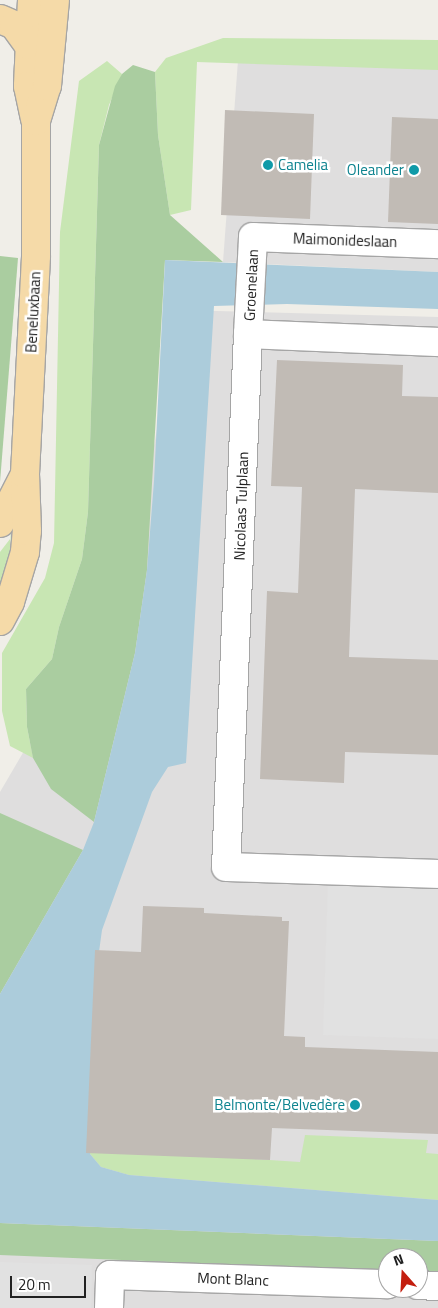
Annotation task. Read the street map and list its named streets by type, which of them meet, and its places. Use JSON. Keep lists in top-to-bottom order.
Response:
{
  "streets": {
    "main road": ["Beneluxbaan"],
    "street": [
      "Maimonideslaan",
      "Groenelaan",
      "Nicolaas Tulplaan",
      "Mont Blanc"
    ]
  },
  "crossings": [
    ["Maimonideslaan", "Groenelaan"],
    ["Groenelaan", "Nicolaas Tulplaan"]
  ],
  "places": ["Camelia", "Oleander", "Belmonte/Belvedère"],
  "scale_bar": "20 m",
  "north": "top"
}
